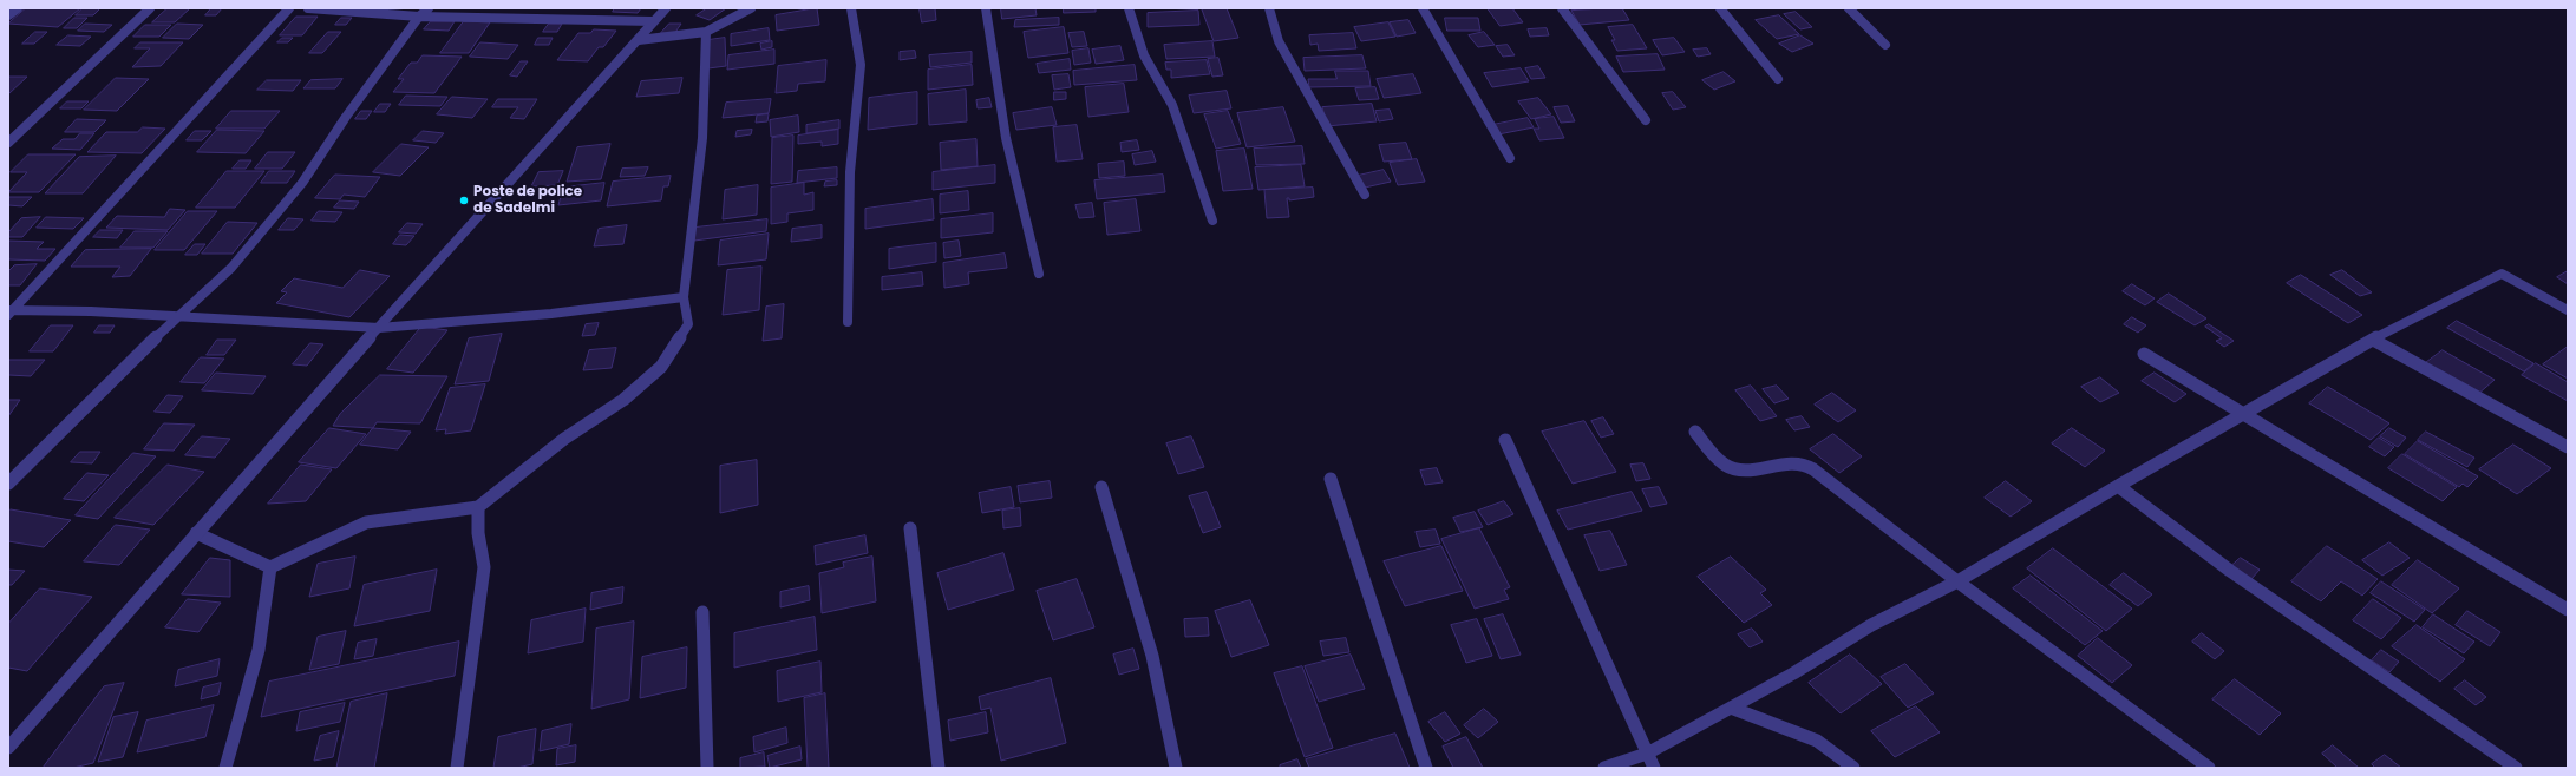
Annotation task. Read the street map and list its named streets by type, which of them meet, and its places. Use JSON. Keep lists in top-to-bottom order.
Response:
{
  "places": ["Poste de police de Sadelmi"]
}
